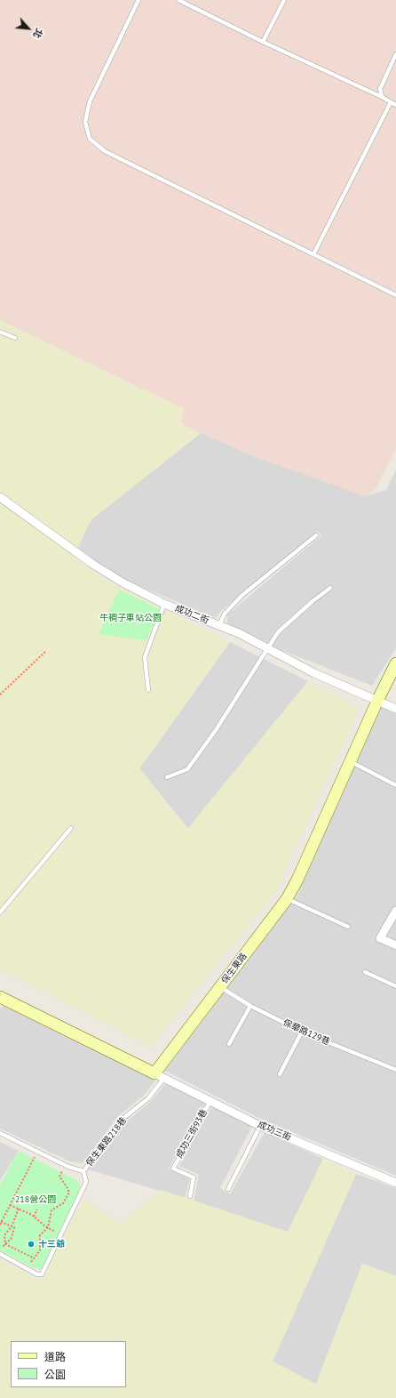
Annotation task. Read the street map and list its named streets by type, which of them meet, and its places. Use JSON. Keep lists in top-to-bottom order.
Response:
{
  "streets": {
    "street": ["成功二街", "保生東路", "成功三街"],
    "lane": ["保華路129巷", "成功三街93巷", "保生東路218巷"]
  },
  "crossings": [
    ["成功二街", "保生東路"],
    ["保生東路", "保華路129巷"],
    ["保生東路", "成功三街"],
    ["保生東路", "保生東路218巷"],
    ["成功三街", "成功三街93巷"],
    ["成功三街", "保生東路218巷"]
  ],
  "parks": ["牛稠子車站公園", "218營公園"],
  "places": ["十三爺"],
  "legend": ["道路", "公園"],
  "north": "bottom right"
}
